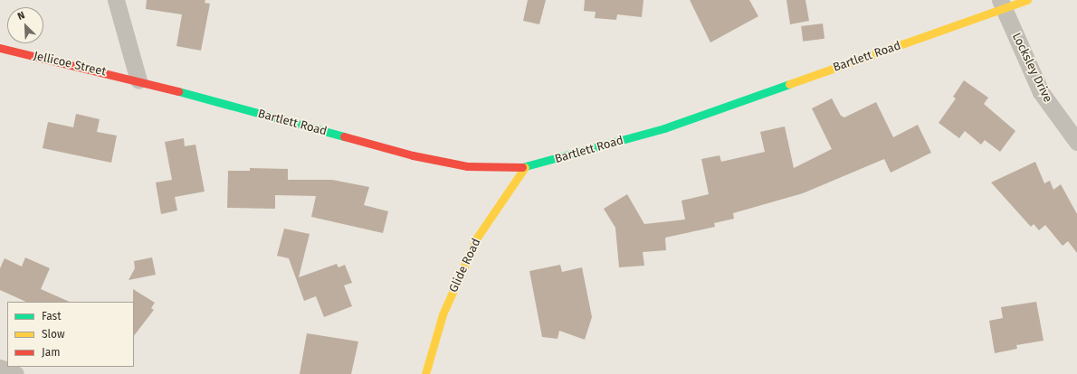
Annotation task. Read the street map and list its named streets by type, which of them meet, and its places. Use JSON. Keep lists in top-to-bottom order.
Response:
{
  "streets": {
    "street": [
      "Bartlett Road",
      "Jellicoe Street",
      "Locksley Drive",
      "Glide Road"
    ]
  },
  "crossings": [
    ["Bartlett Road", "Jellicoe Street"],
    ["Bartlett Road", "Locksley Drive"],
    ["Bartlett Road", "Glide Road"]
  ],
  "legend": ["Fast", "Slow", "Jam"],
  "north": "top left"
}
